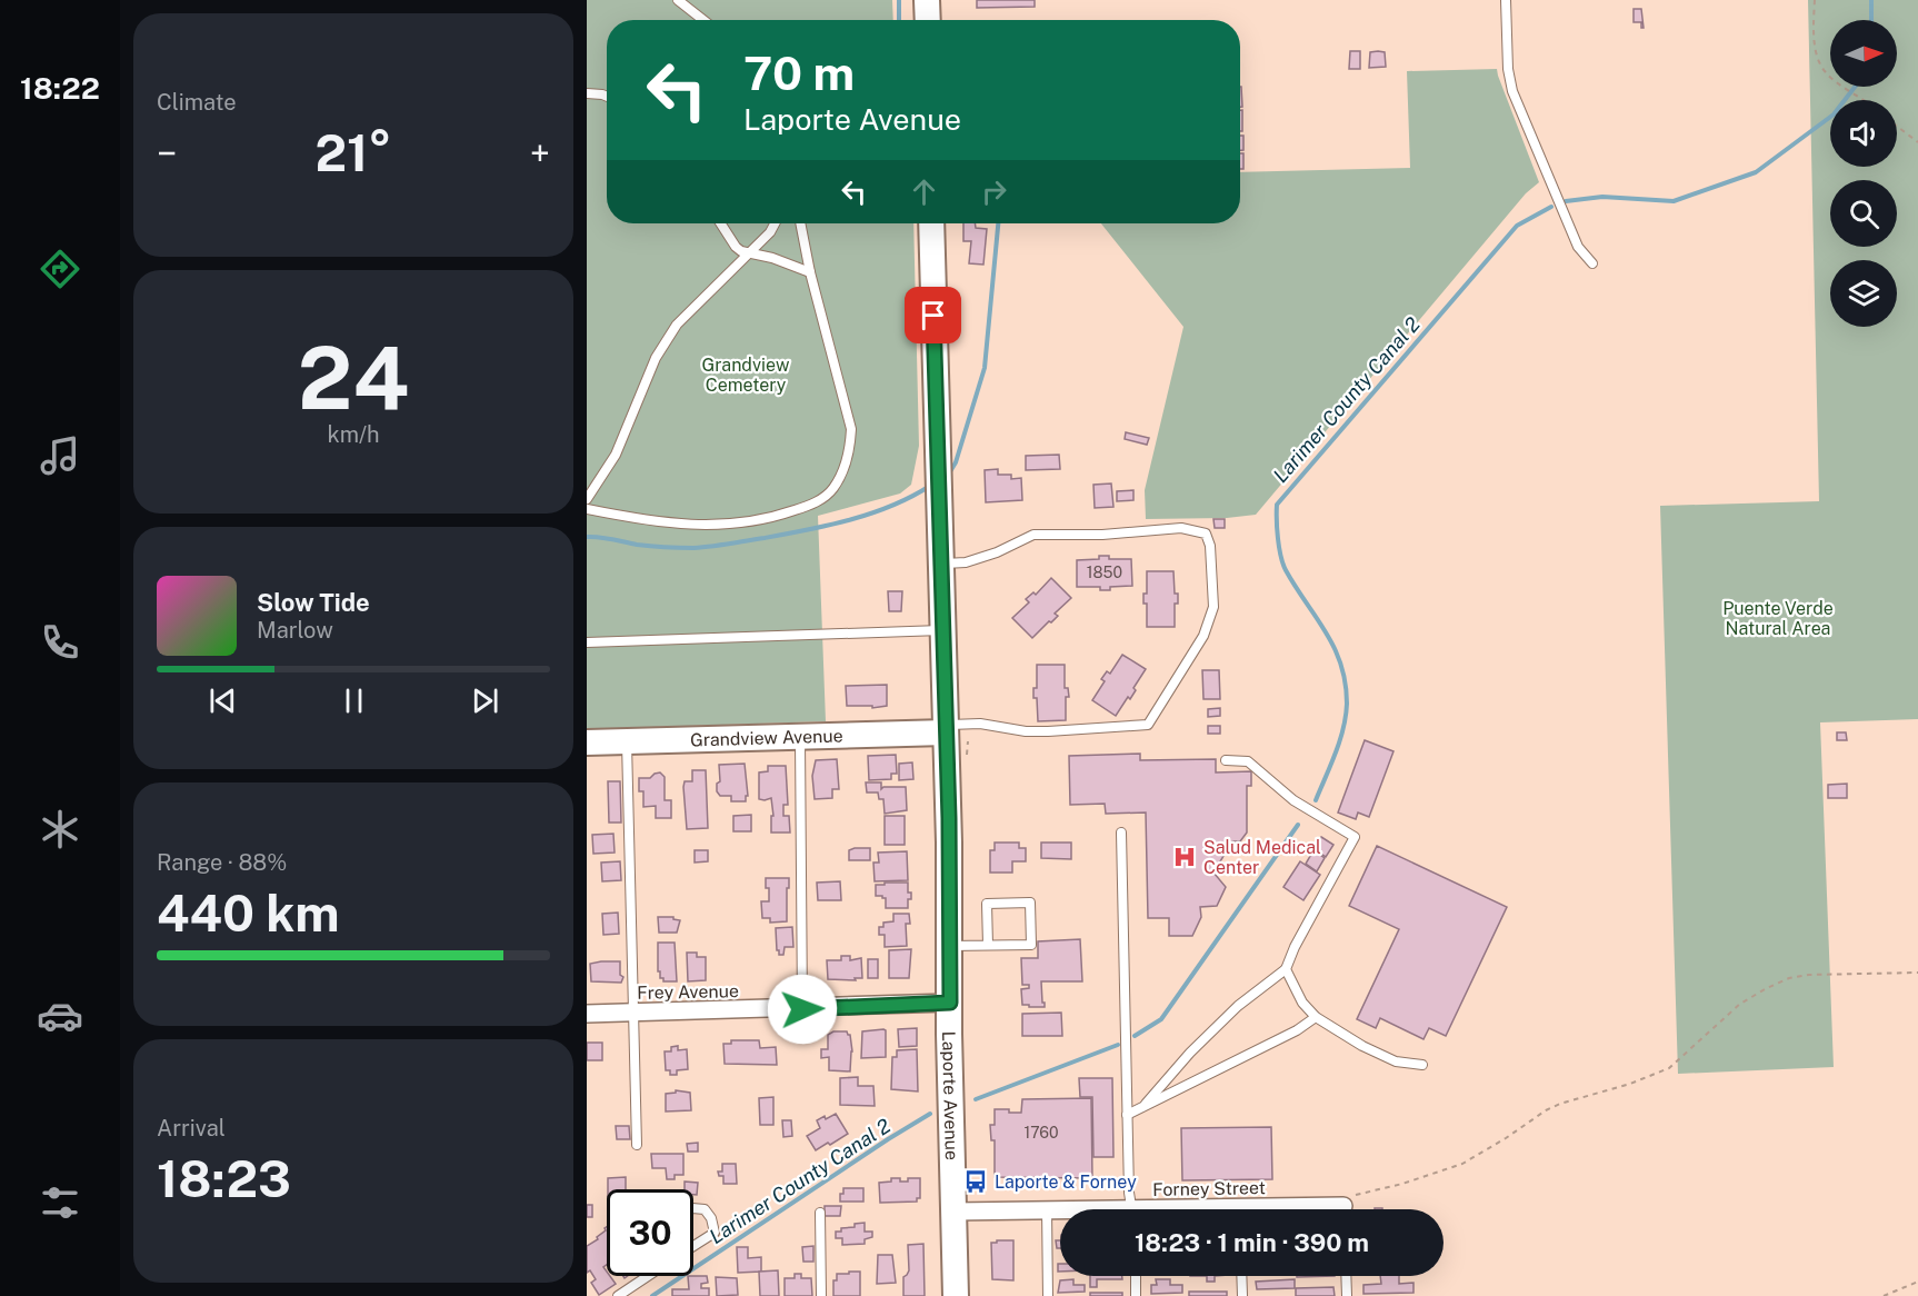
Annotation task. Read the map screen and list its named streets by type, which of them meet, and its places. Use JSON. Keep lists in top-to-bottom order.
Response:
{
  "streets": {
    "street": [
      "Grandview Avenue",
      "Frey Avenue",
      "Laporte Avenue",
      "Forney Street"
    ]
  },
  "crossings": [
    ["Grandview Avenue", "Laporte Avenue"],
    ["Frey Avenue", "Laporte Avenue"],
    ["Laporte Avenue", "Forney Street"]
  ],
  "water": ["Larimer County Canal 2"],
  "parks": ["Grandview Cemetery", "Puente Verde Natural Area"],
  "places": {
    "hospital": ["Salud Medical Center"],
    "bus stop": ["Laporte & Forney"]
  },
  "house_numbers": ["1850", "1760"],
  "north": "right",
  "page": {
    "tabs": "18:22",
    "tile": [
      "Climate",
      ["24", "km/h"],
      ["Range · 88%", "440 km"],
      ["Arrival", "18:23"]
    ],
    "turn": ["70 m", "Laporte Avenue"],
    "heat": ["−", "21°", "+"],
    "song": ["Slow Tide", "Marlow"],
    "limit": "30",
    "trip": "18:23 · 1 min · 390 m"
  }
}
